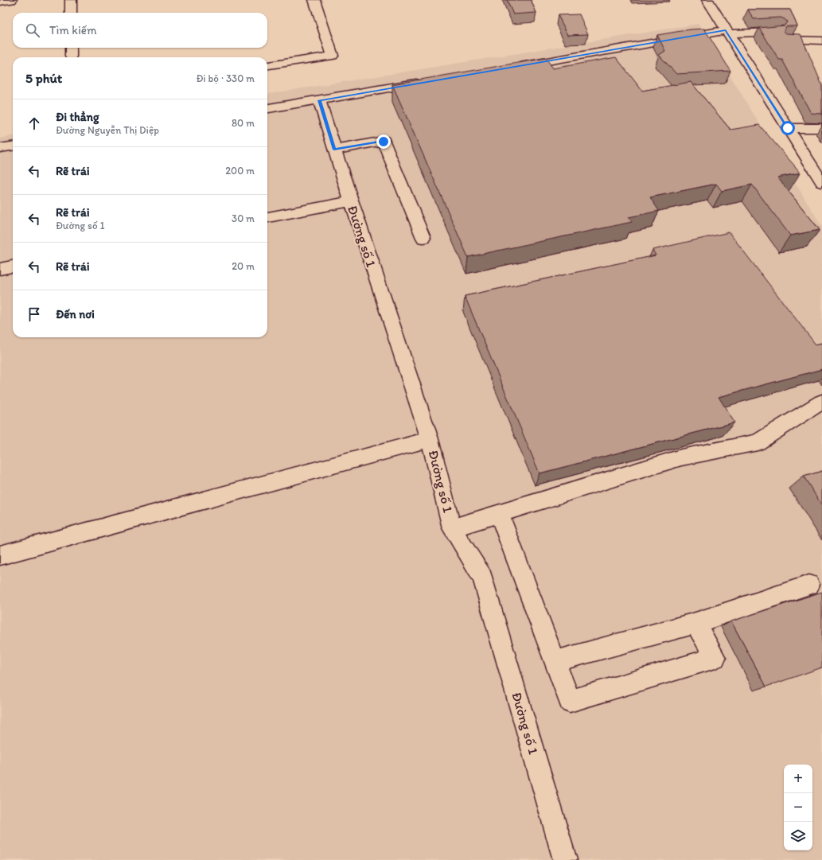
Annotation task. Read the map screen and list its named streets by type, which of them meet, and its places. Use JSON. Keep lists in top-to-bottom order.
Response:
{
  "streets": {
    "street": ["Đường số 1"]
  },
  "page": {
    "search": "Tìm kiếm",
    "heading": ["5 phút", "Đi bộ · 330 m"],
    "list": [
      ["Đi thẳng", "Đường Nguyễn Thị Diệp", "80 m"],
      ["Rẽ trái", "200 m"],
      ["Rẽ trái", "Đường số 1", "30 m"],
      ["Rẽ trái", "20 m"],
      "Đến nơi"
    ],
    "map_buttons": ["+", "−"]
  }
}
